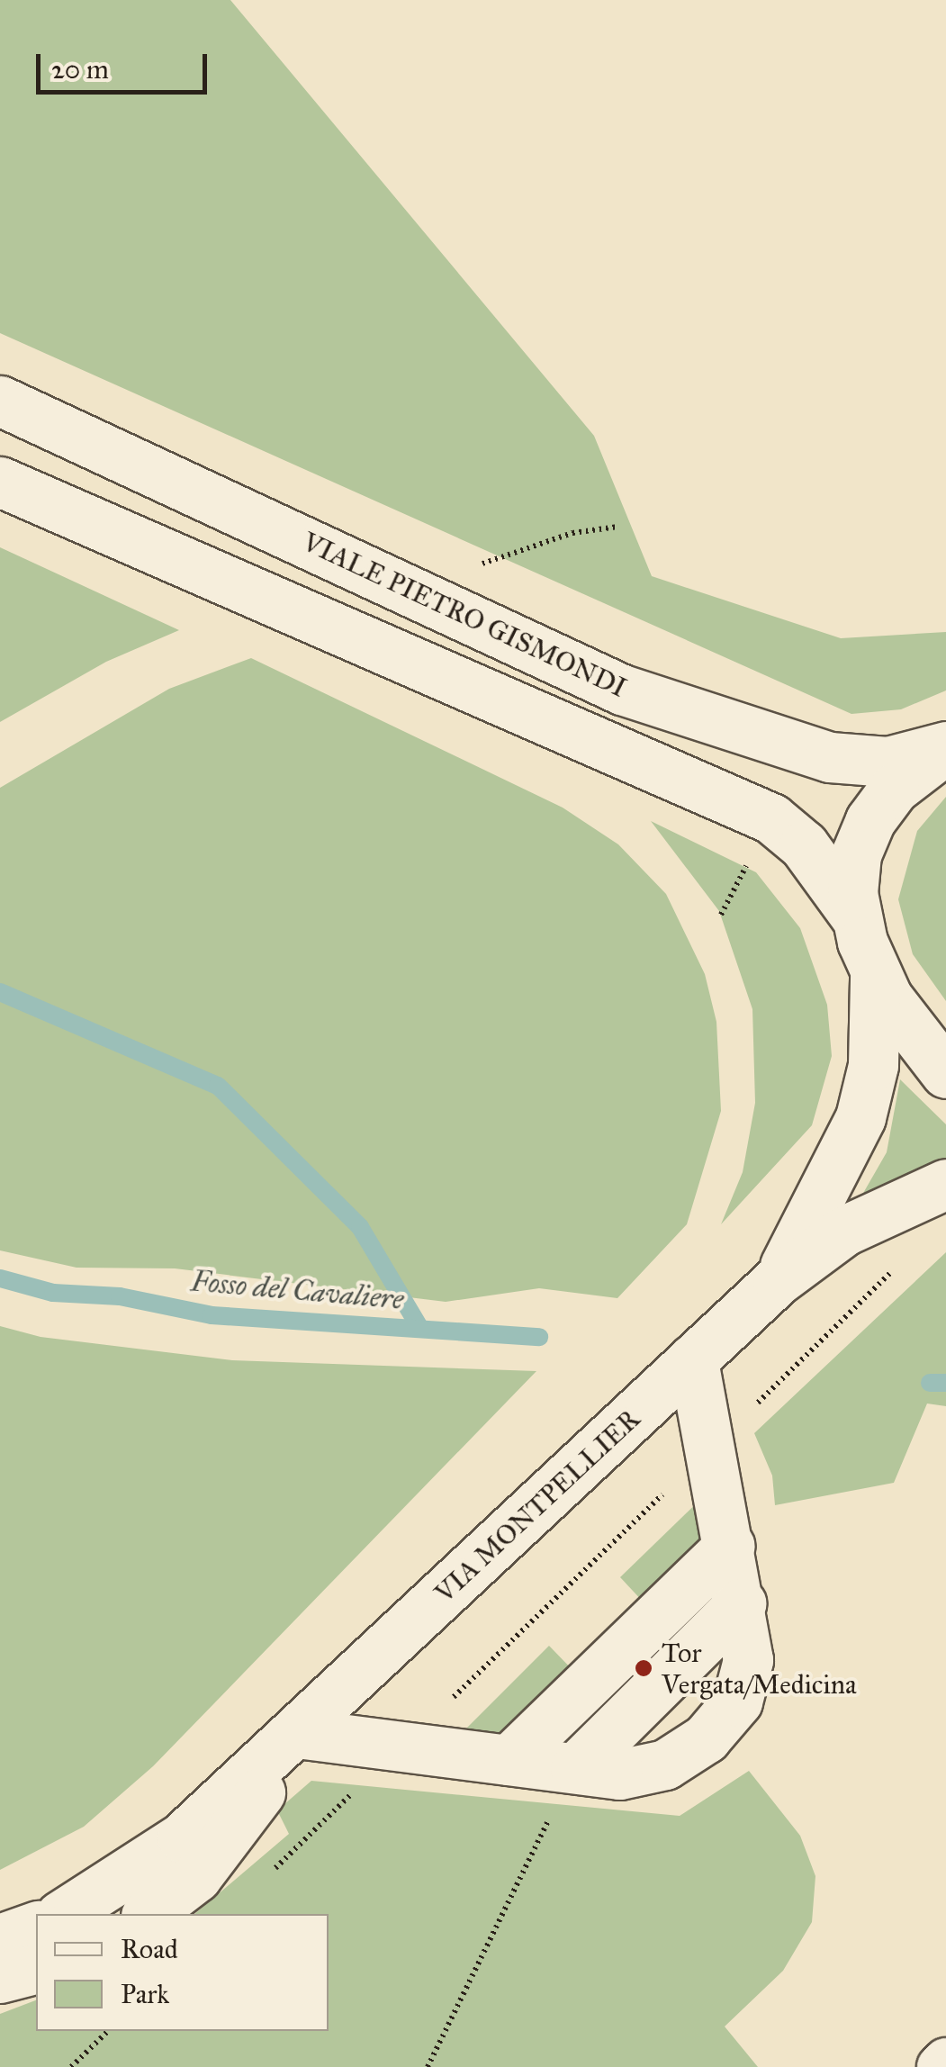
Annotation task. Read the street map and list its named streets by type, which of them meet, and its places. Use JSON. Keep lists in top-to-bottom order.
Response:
{
  "streets": {
    "street": ["VIALE PIETRO GISMONDI", "VIA MONTPELLIER"]
  },
  "water": ["Fosso del Cavaliere"],
  "places": ["Tor Vergata/Medicina"],
  "legend": ["Road", "Park"],
  "scale_bar": "20 m"
}
